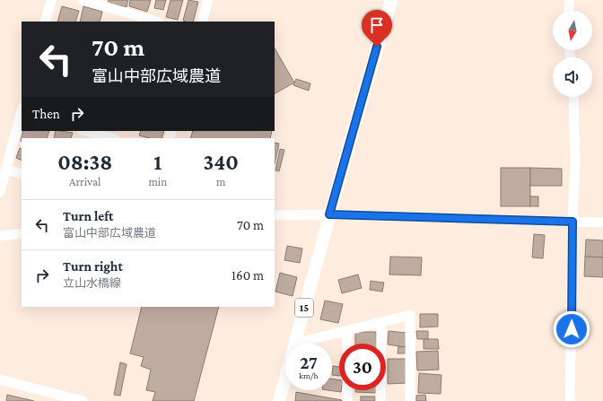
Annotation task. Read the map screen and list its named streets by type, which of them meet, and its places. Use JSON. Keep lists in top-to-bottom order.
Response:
{
  "streets": {
    "main road": ["15"]
  },
  "north": "bottom",
  "page": {
    "turn": ["70 m", "富山中部広域農道"],
    "then": "Then",
    "eta": [
      "08:38",
      "Arrival",
      "1",
      "min",
      "340",
      "m"
    ],
    "list": [
      {
        "name": "Turn left",
        "note": "富山中部広域農道",
        "value": "70 m"
      },
      {
        "name": "Turn right",
        "note": "立山水橋線",
        "value": "160 m"
      }
    ],
    "speed": "27 km/h",
    "limit": "30"
  }
}
